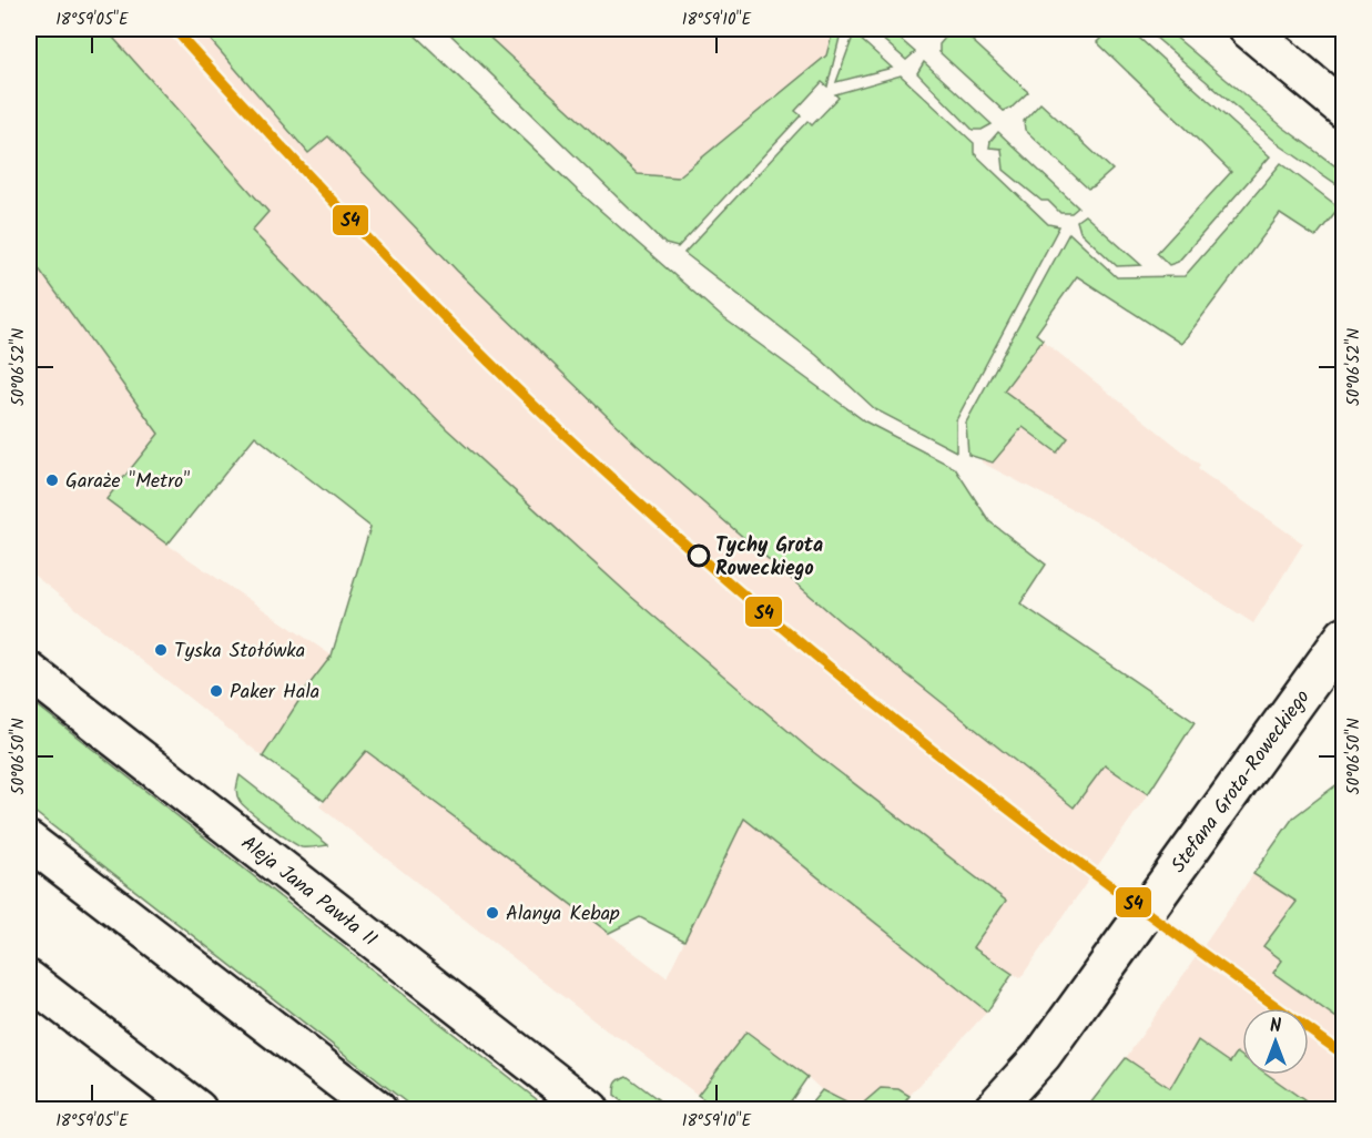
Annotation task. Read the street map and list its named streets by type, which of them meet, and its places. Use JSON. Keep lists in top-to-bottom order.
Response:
{
  "streets": {
    "street": ["Stefana Grota-Roweckiego", "Aleja Jana Pawła II"]
  },
  "places": [
    "Garaże \"Metro\"",
    "Tychy Grota Roweckiego",
    "Tyska Stołówka",
    "Paker Hala",
    "Alanya Kebap"
  ],
  "lines": ["transit line S4"],
  "north": "top",
  "coordinates": [
    "18°59'05\"E",
    "18°59'10\"E",
    "50°06'52\"N",
    "50°06'50\"N"
  ]
}
